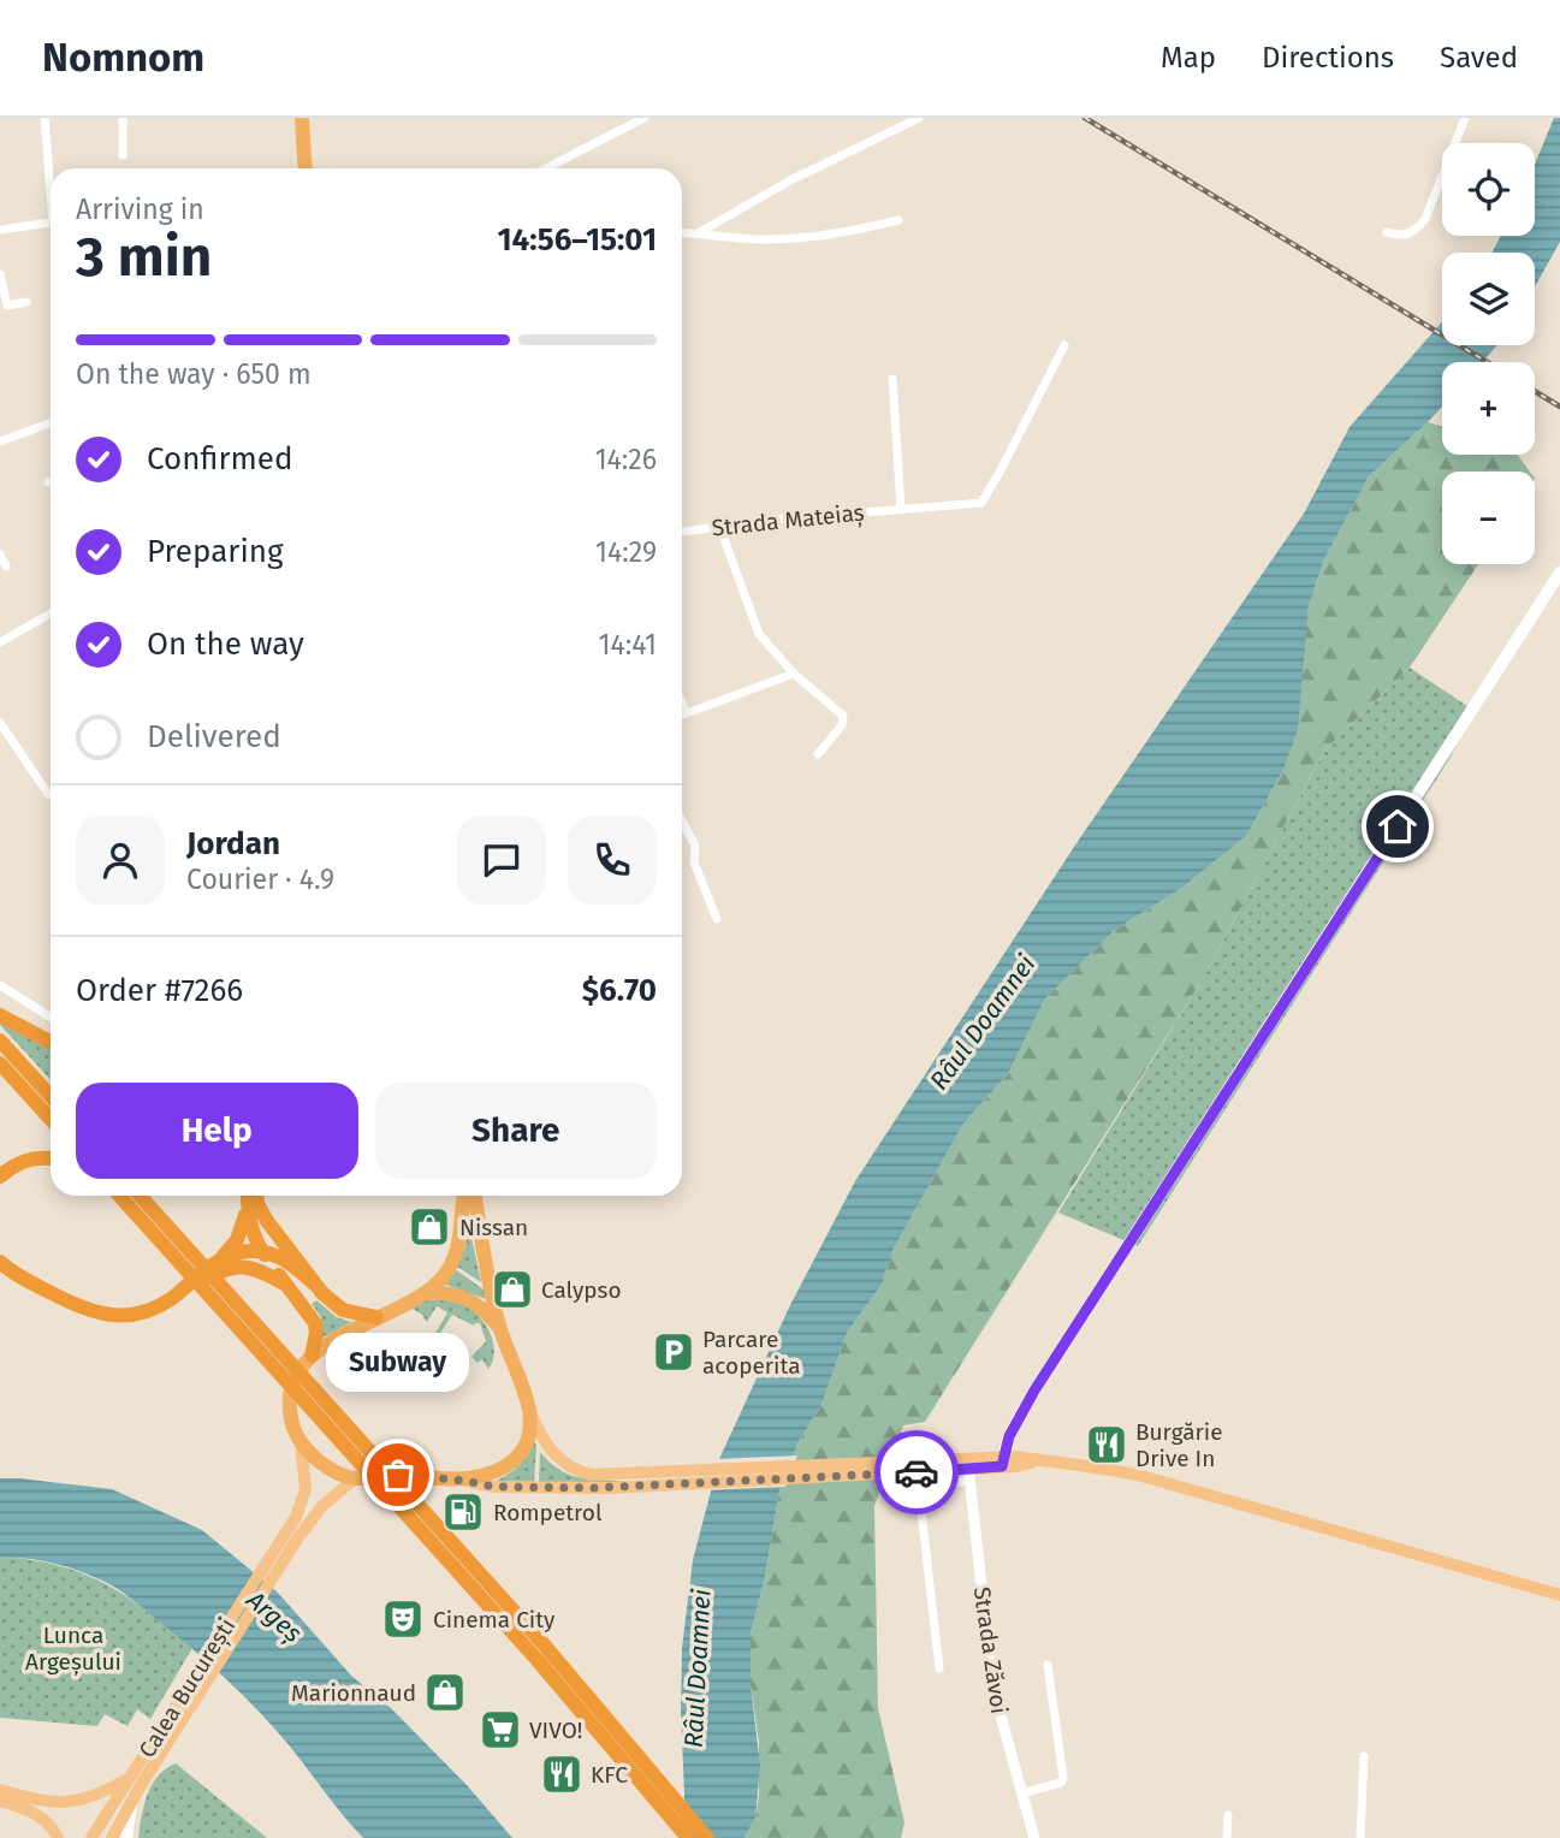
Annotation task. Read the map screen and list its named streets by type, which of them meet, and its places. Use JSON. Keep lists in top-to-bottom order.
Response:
{
  "streets": {
    "main road": ["Calea București"],
    "street": ["Strada Mateiaș", "Strada Zăvoi"]
  },
  "water": ["Râul Doamnei", "Argeș"],
  "parks": ["Lunca Argeșului"],
  "places": {
    "shop": ["Nissan", "Calypso", "Marionnaud"],
    "parking": ["Parcare acoperita"],
    "restaurant": ["Burgărie Drive In", "KFC"],
    "other": ["Subway"],
    "fuel station": ["Rompetrol"],
    "theatre": ["Cinema City"],
    "supermarket": ["VIVO!"]
  },
  "page": {
    "header": "Nomnom",
    "nav": ["Map", "Directions", "Saved"],
    "map_buttons": ["+", "−"],
    "heading": ["3 min", "Arriving in", "14:56–15:01"],
    "panel": [
      "Jordan",
      "Courier · 4.9",
      "Order #7266",
      "$6.70"
    ],
    "bar": "On the way · 650 m",
    "list": [
      ["Confirmed", "14:26"],
      ["Preparing", "14:29"],
      ["On the way", "14:41"],
      "Delivered"
    ],
    "buttons": ["Help", "Share"],
    "bubble": "Subway"
  }
}
